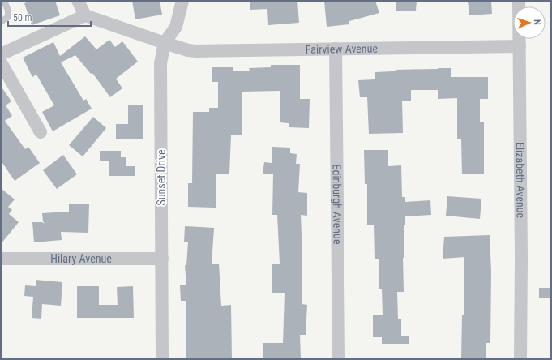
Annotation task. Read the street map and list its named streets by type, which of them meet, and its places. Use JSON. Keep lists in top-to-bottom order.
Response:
{
  "streets": {
    "street": [
      "Fairview Avenue",
      "Sunset Drive",
      "Elizabeth Avenue",
      "Edinburgh Avenue",
      "Hilary Avenue"
    ]
  },
  "crossings": [
    ["Fairview Avenue", "Sunset Drive"],
    ["Fairview Avenue", "Elizabeth Avenue"],
    ["Fairview Avenue", "Edinburgh Avenue"],
    ["Sunset Drive", "Hilary Avenue"]
  ],
  "scale_bar": "50 m",
  "north": "right"
}
